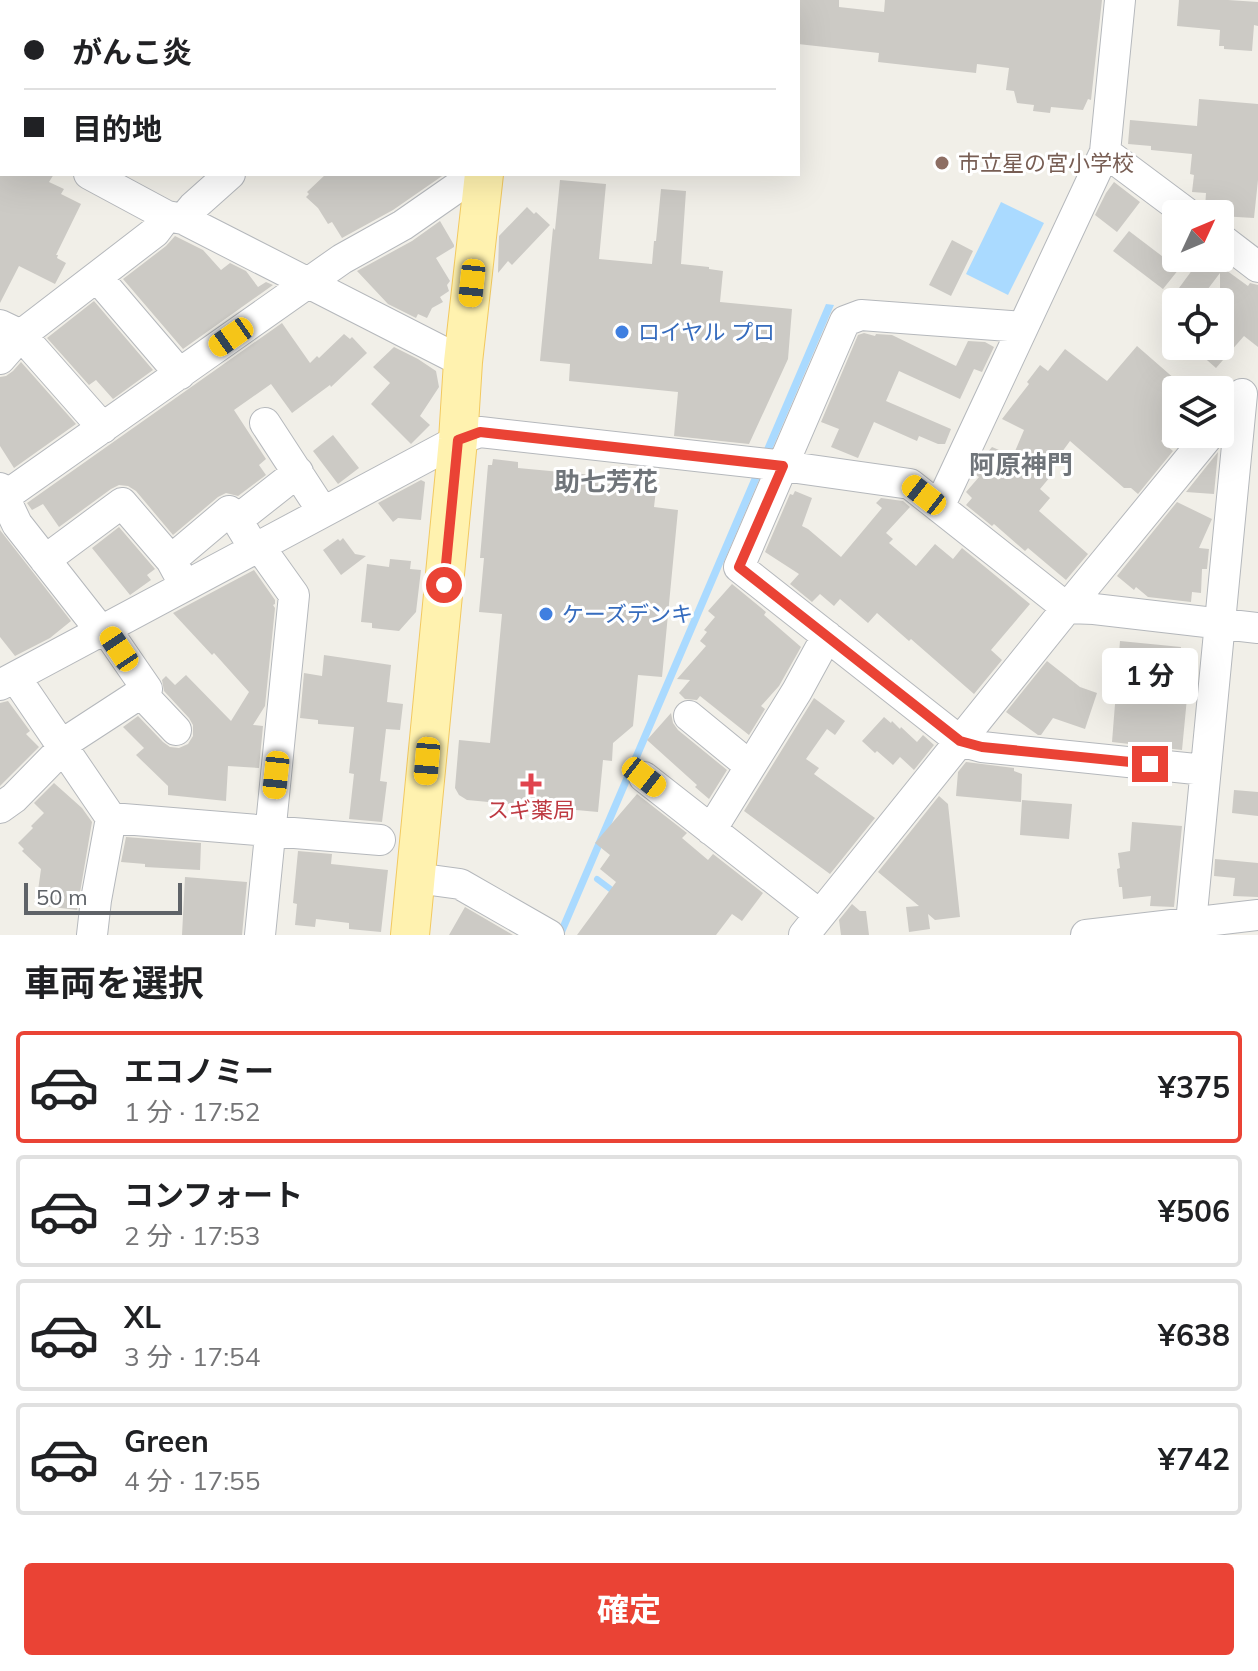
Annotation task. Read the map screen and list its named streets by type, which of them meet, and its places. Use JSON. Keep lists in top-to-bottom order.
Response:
{
  "districts": ["阿原神門", "助七芳花"],
  "places": {
    "other": ["市立星の宮小学校", "ロイヤル プロ", "ケーズデンキ"],
    "health": ["スギ薬局"]
  },
  "scale_bar": "50 m",
  "north": "top right",
  "page": {
    "banner": ["がんこ炎", "目的地"],
    "bubble": "1 分",
    "scale": "50 m",
    "heading": "車両を選択",
    "list": [
      {
        "name": "エコノミー",
        "note": "1 分 · 17:52",
        "value": "¥375"
      },
      {
        "name": "コンフォート",
        "note": "2 分 · 17:53",
        "value": "¥506"
      },
      {
        "name": "XL",
        "note": "3 分 · 17:54",
        "value": "¥638"
      },
      {
        "name": "Green",
        "note": "4 分 · 17:55",
        "value": "¥742"
      }
    ],
    "buttons": "確定"
  }
}
